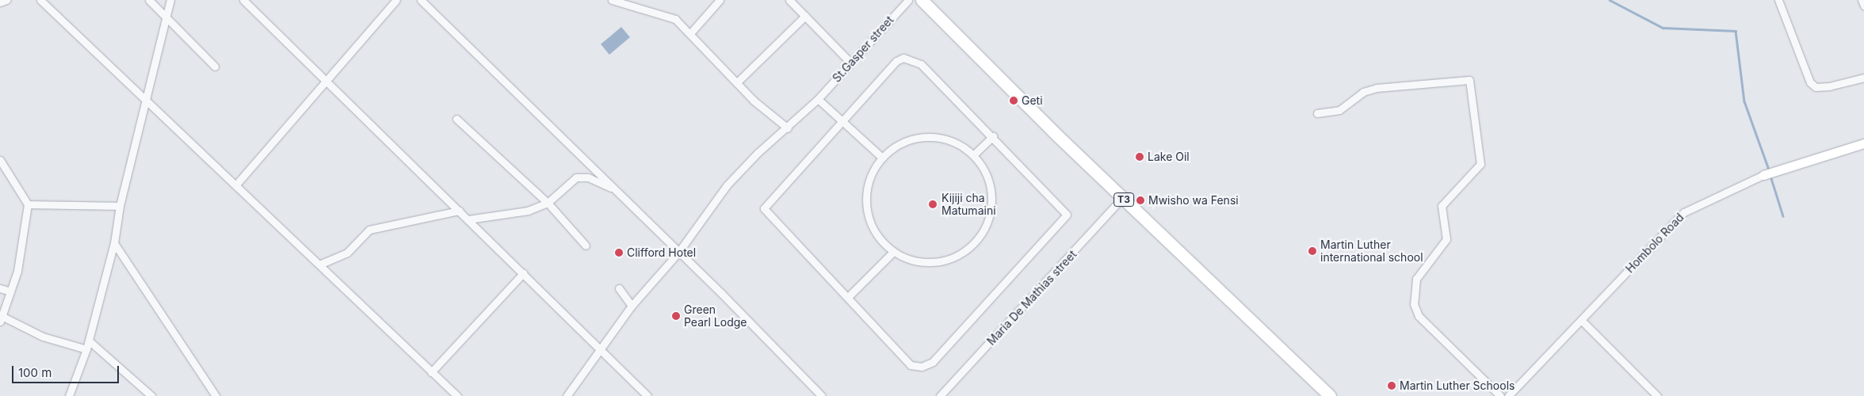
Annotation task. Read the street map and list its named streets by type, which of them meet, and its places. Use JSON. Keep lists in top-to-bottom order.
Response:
{
  "streets": {
    "highway": ["T3"],
    "street": ["St.Gasper street", "Hombolo Road", "Maria De Mathias street"]
  },
  "crossings": [
    ["T3", "Maria De Mathias street"]
  ],
  "places": [
    "Geti",
    "Lake Oil",
    "Mwisho wa Fensi",
    "Kijiji cha Matumaini",
    "Martin Luther international school",
    "Clifford Hotel",
    "Green Pearl Lodge",
    "Martin Luther Schools"
  ],
  "scale_bar": "100 m"
}
